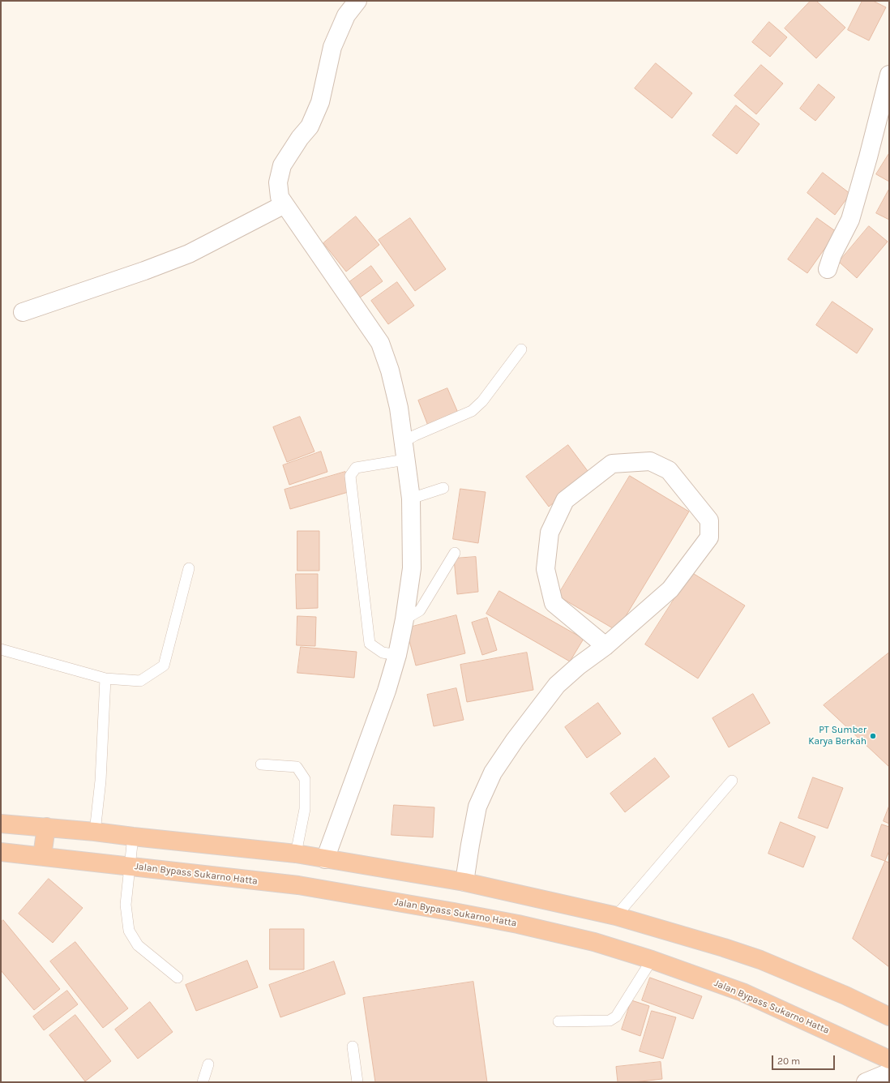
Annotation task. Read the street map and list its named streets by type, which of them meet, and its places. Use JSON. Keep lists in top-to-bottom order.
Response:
{
  "streets": {
    "highway": ["Jalan Bypass Sukarno Hatta"]
  },
  "places": ["PT Sumber Karya Berkah"],
  "scale_bar": "20 m"
}
